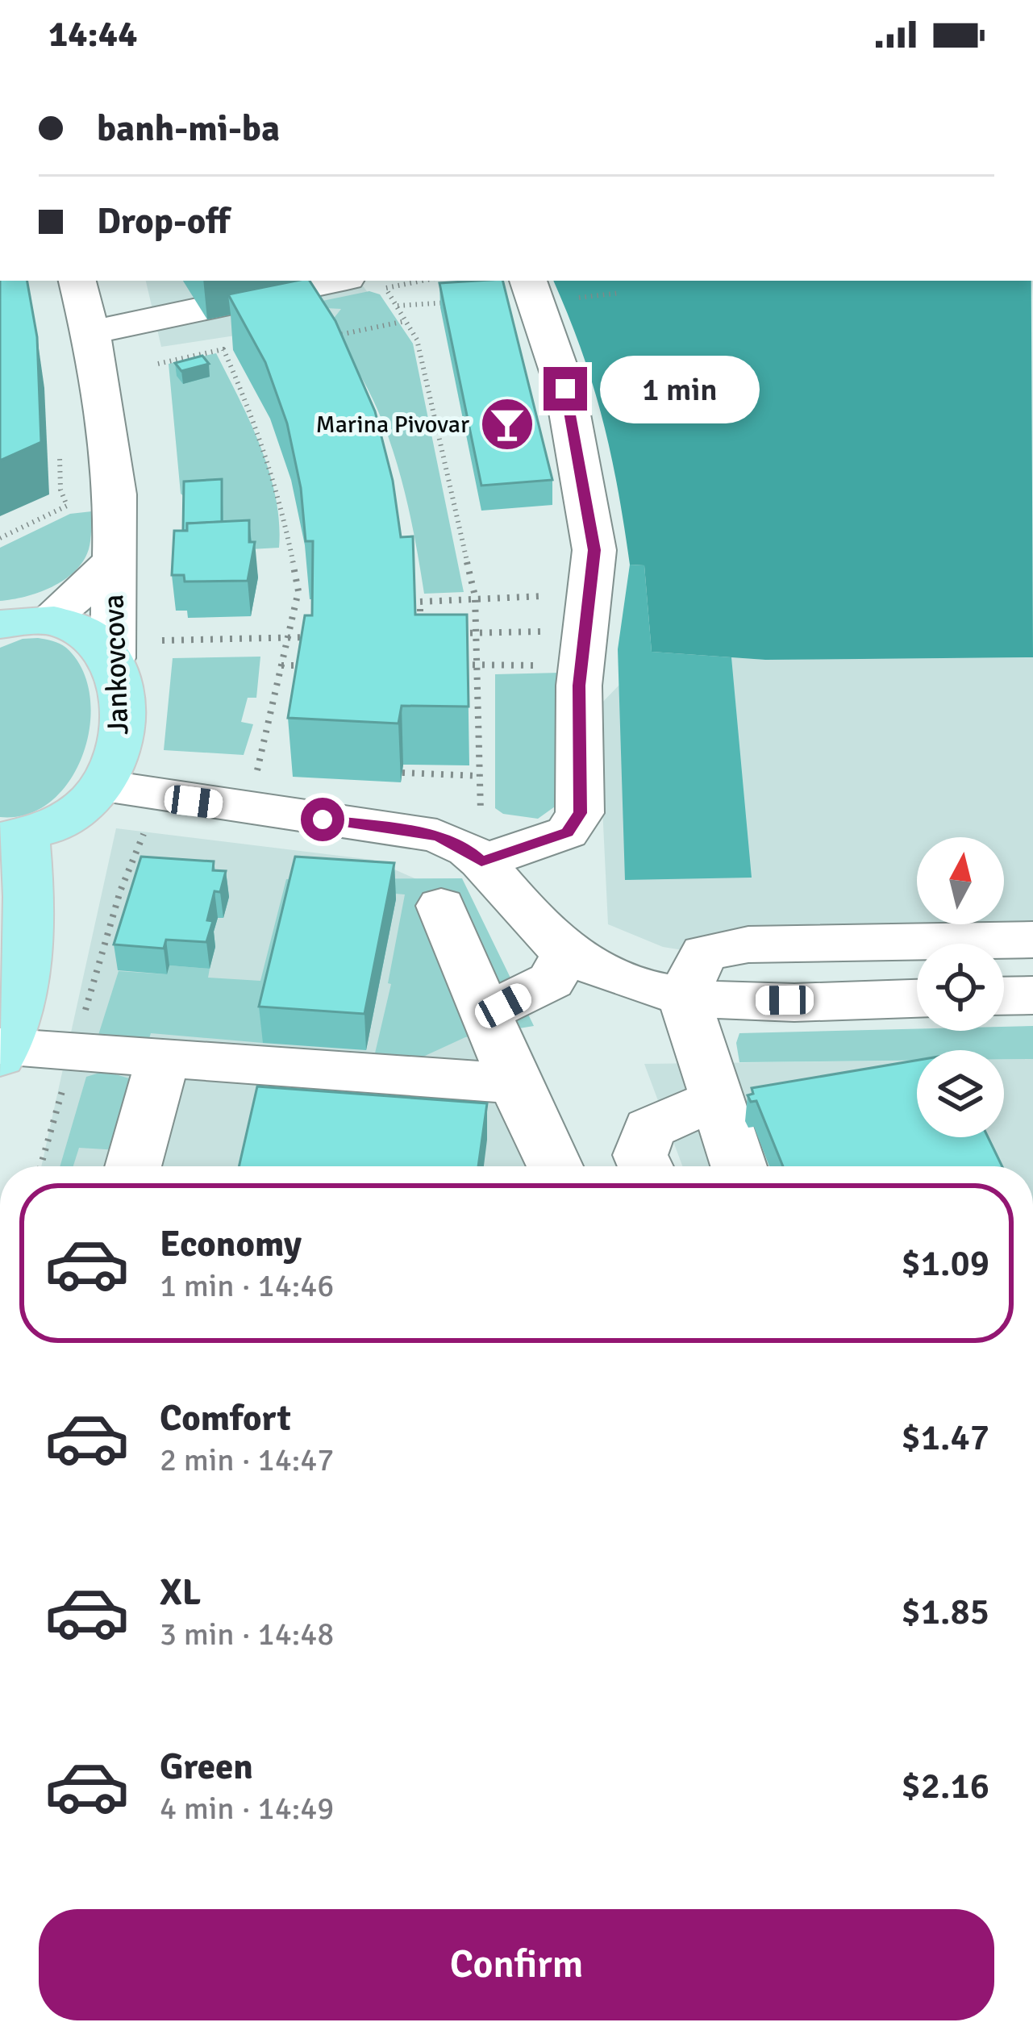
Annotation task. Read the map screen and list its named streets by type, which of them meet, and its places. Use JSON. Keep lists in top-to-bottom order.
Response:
{
  "streets": {
    "main road": ["Jankovcova"]
  },
  "places": {
    "bar": ["Marina Pivovar"]
  },
  "north": "top",
  "page": {
    "status": "14:44",
    "banner": ["banh-mi-ba", "Drop-off"],
    "bubble": "1 min",
    "list": [
      {
        "name": "Economy",
        "note": "1 min · 14:46",
        "value": "$1.09"
      },
      {
        "name": "Comfort",
        "note": "2 min · 14:47",
        "value": "$1.47"
      },
      {
        "name": "XL",
        "note": "3 min · 14:48",
        "value": "$1.85"
      },
      {
        "name": "Green",
        "note": "4 min · 14:49",
        "value": "$2.16"
      }
    ],
    "buttons": "Confirm"
  }
}
